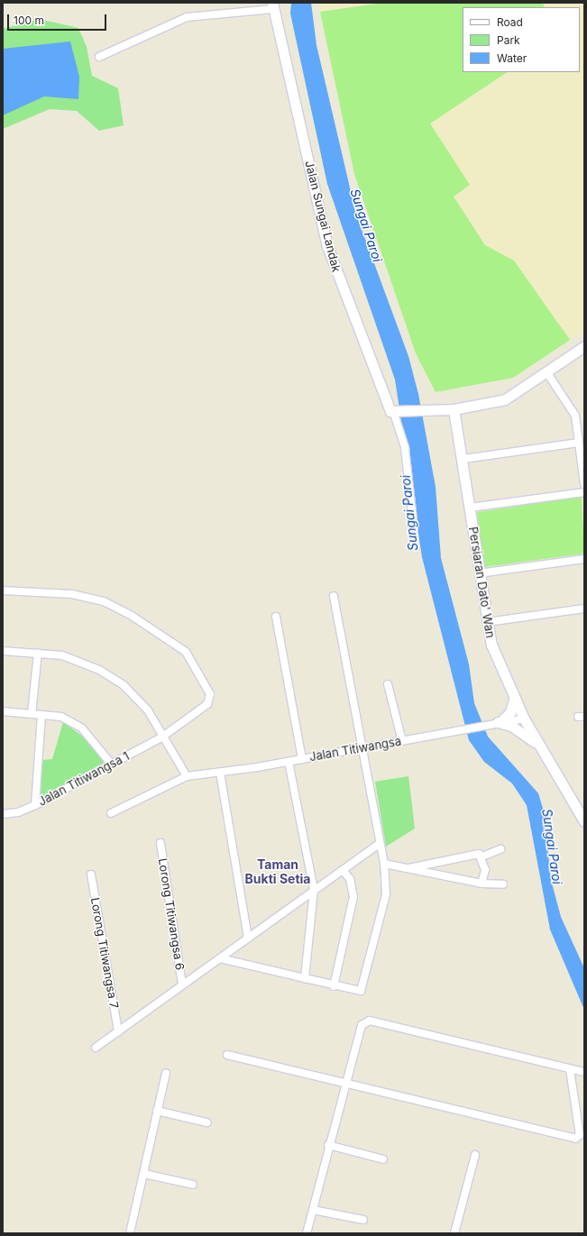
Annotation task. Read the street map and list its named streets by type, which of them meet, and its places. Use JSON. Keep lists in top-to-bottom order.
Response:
{
  "streets": {
    "street": [
      "Jalan Sungai Landak",
      "Persiaran Dato' Wan",
      "Jalan Titiwangsa",
      "Jalan Titiwangsa 1",
      "Lorong Titiwangsa 6",
      "Lorong Titiwangsa 7"
    ]
  },
  "crossings": [
    ["Persiaran Dato' Wan", "Jalan Titiwangsa"]
  ],
  "districts": ["Taman Bukti Setia"],
  "water": ["Sungai Paroi"],
  "legend": ["Road", "Park", "Water"],
  "scale_bar": "100 m"
}
